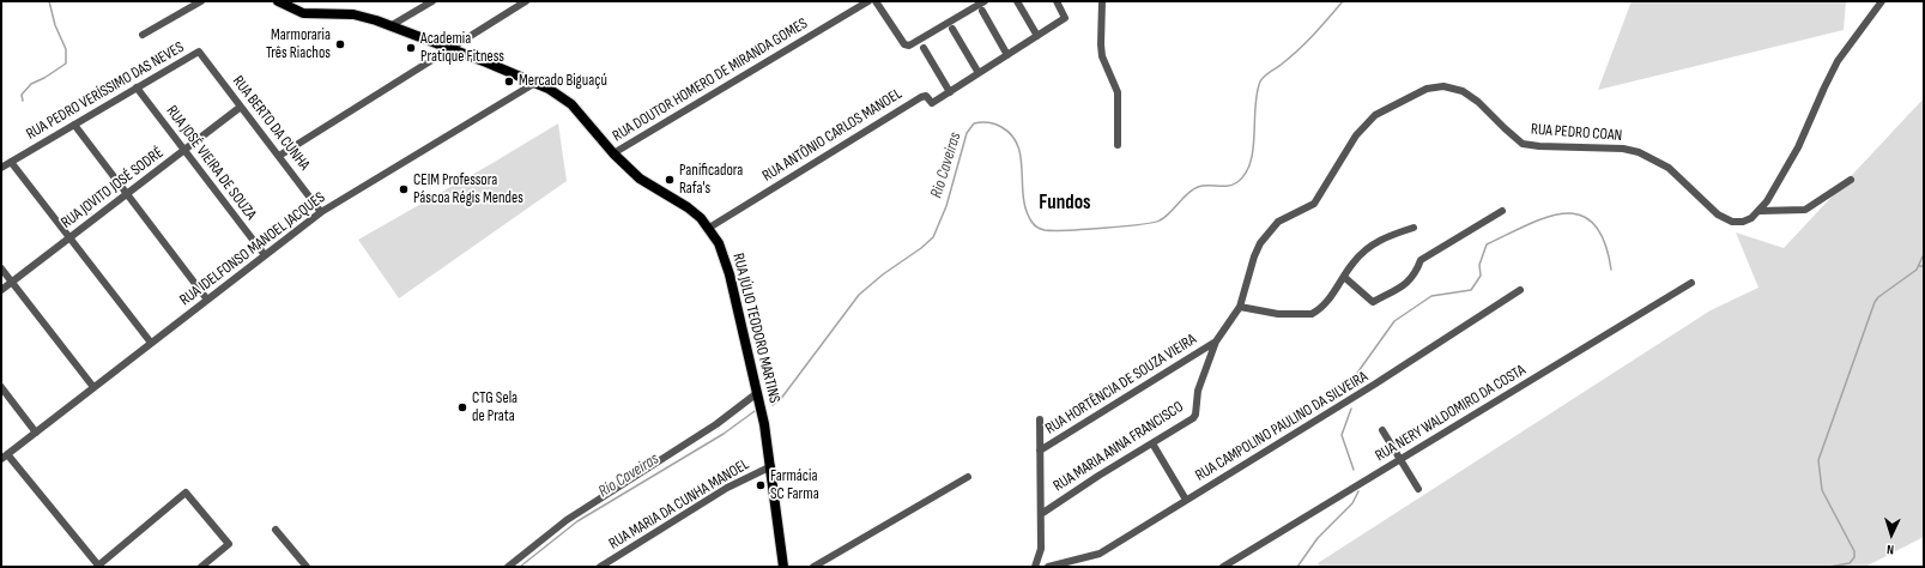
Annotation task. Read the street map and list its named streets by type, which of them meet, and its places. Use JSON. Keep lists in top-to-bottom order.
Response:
{
  "streets": {
    "main road": ["RUA JÚLIO TEODORO MARTINS"],
    "street": [
      "RUA DOUTOR HOMERO DE MIRANDA GOMES",
      "RUA PEDRO VERÍSSIMO DAS NEVES",
      "RUA BERTO DA CUNHA",
      "RUA PEDRO COAN",
      "RUA ANTÔNIO CARLOS MANOEL",
      "RUA JOSÉ VIEIRA DE SOUZA",
      "RUA JOVITO JOSÉ SODRÉ",
      "RUA IDELFONSO MANOEL JACQUES",
      "RUA HORTÊNCIA DE SOUZA VIEIRA",
      "RUA NERY WALDOMIRO DA COSTA",
      "RUA CAMPOLINO PAULINO DA SILVEIRA",
      "RUA MARIA ANNA FRANCISCO",
      "RUA MARIA DA CUNHA MANOEL"
    ]
  },
  "crossings": [
    ["RUA DOUTOR HOMERO DE MIRANDA GOMES", "RUA JÚLIO TEODORO MARTINS"],
    ["RUA PEDRO VERÍSSIMO DAS NEVES", "RUA BERTO DA CUNHA"],
    ["RUA PEDRO VERÍSSIMO DAS NEVES", "RUA JOSÉ VIEIRA DE SOUZA"],
    ["RUA BERTO DA CUNHA", "RUA JOVITO JOSÉ SODRÉ"],
    ["RUA BERTO DA CUNHA", "RUA IDELFONSO MANOEL JACQUES"],
    ["RUA PEDRO COAN", "RUA HORTÊNCIA DE SOUZA VIEIRA"],
    ["RUA PEDRO COAN", "RUA MARIA ANNA FRANCISCO"],
    ["RUA ANTÔNIO CARLOS MANOEL", "RUA JÚLIO TEODORO MARTINS"],
    ["RUA JOSÉ VIEIRA DE SOUZA", "RUA JOVITO JOSÉ SODRÉ"],
    ["RUA JOSÉ VIEIRA DE SOUZA", "RUA IDELFONSO MANOEL JACQUES"],
    ["RUA IDELFONSO MANOEL JACQUES", "RUA JÚLIO TEODORO MARTINS"],
    ["RUA JÚLIO TEODORO MARTINS", "RUA MARIA DA CUNHA MANOEL"],
    ["RUA HORTÊNCIA DE SOUZA VIEIRA", "RUA MARIA ANNA FRANCISCO"]
  ],
  "districts": ["Fundos"],
  "water": ["Rio Caveiras"],
  "places": [
    "Marmoraria Três Riachos",
    "Academia Pratique Fitness",
    "Mercado Biguaçú",
    "Panificadora Rafa's",
    "CEIM Professora Páscoa Régis Mendes",
    "CTG Sela de Prata",
    "Farmácia SC Farma"
  ],
  "north": "bottom"
}
